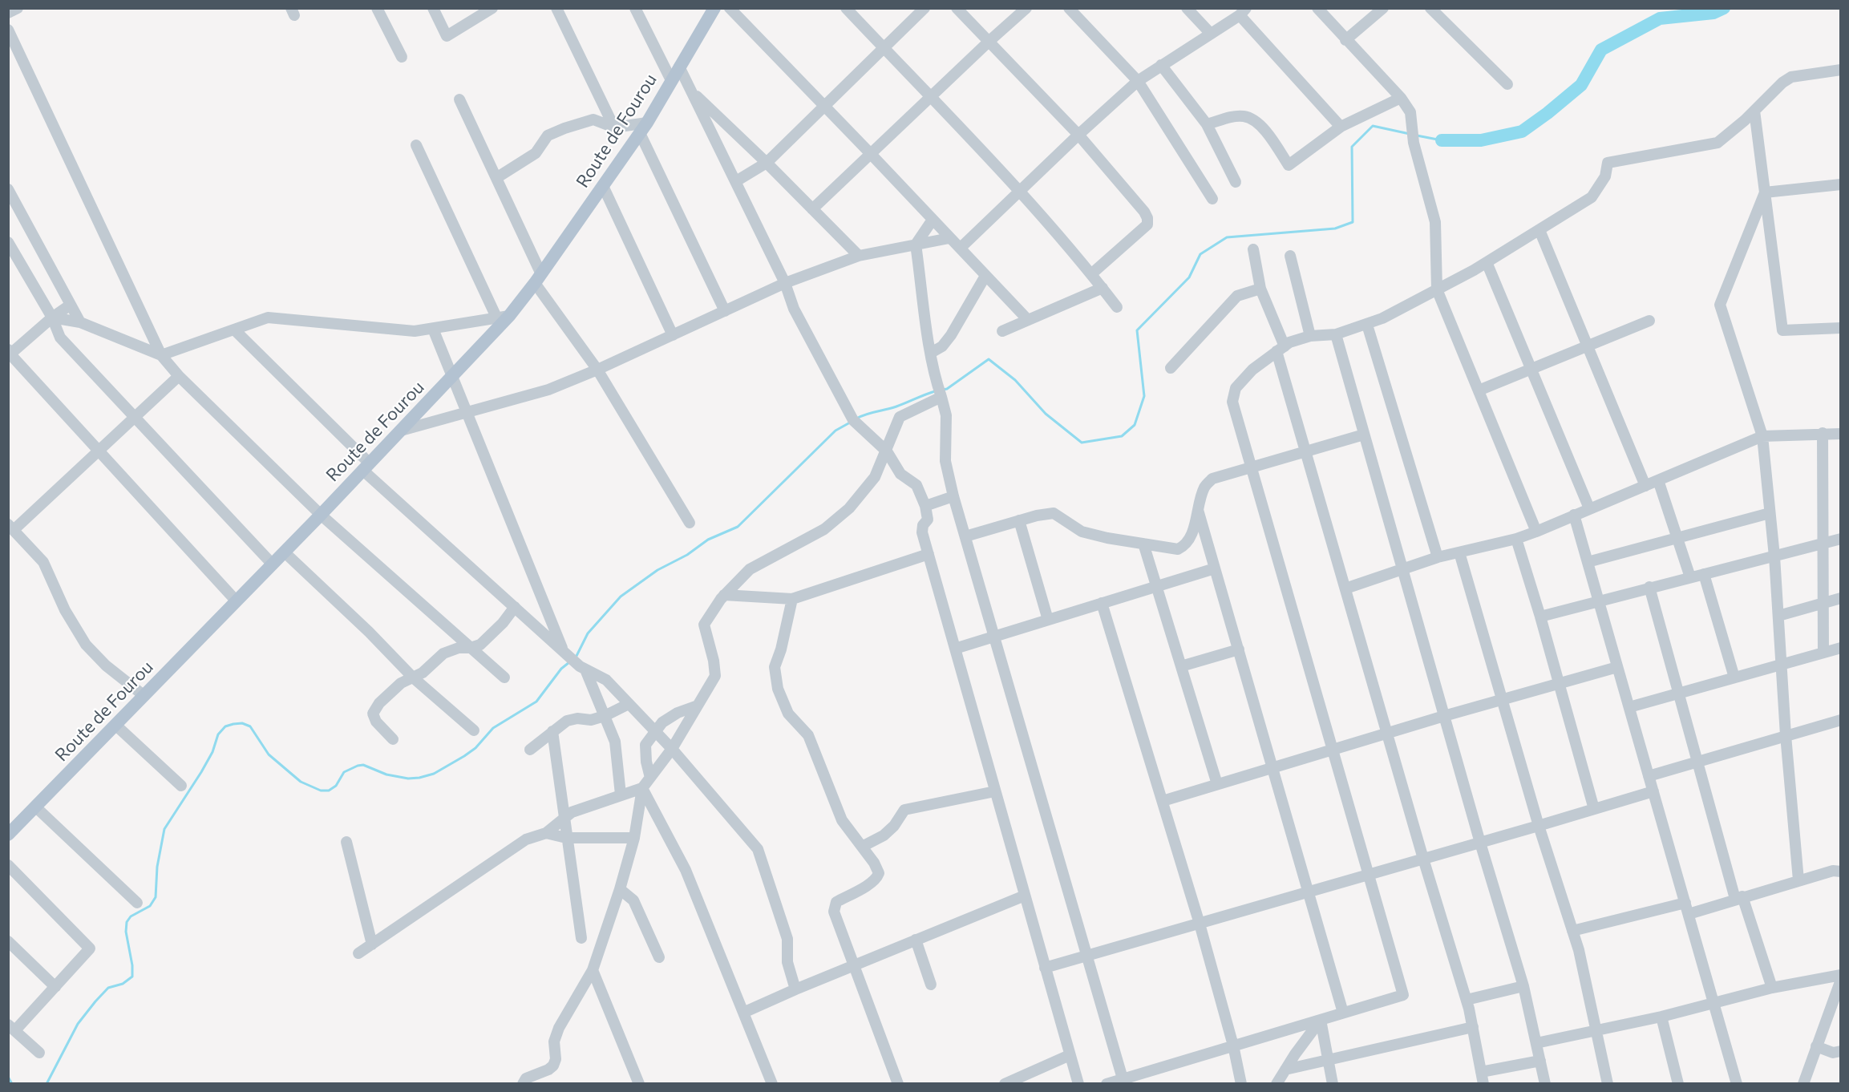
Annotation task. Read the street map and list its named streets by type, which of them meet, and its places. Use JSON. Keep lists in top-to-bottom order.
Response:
{
  "streets": {
    "main road": ["Route de Fourou"]
  }
}
